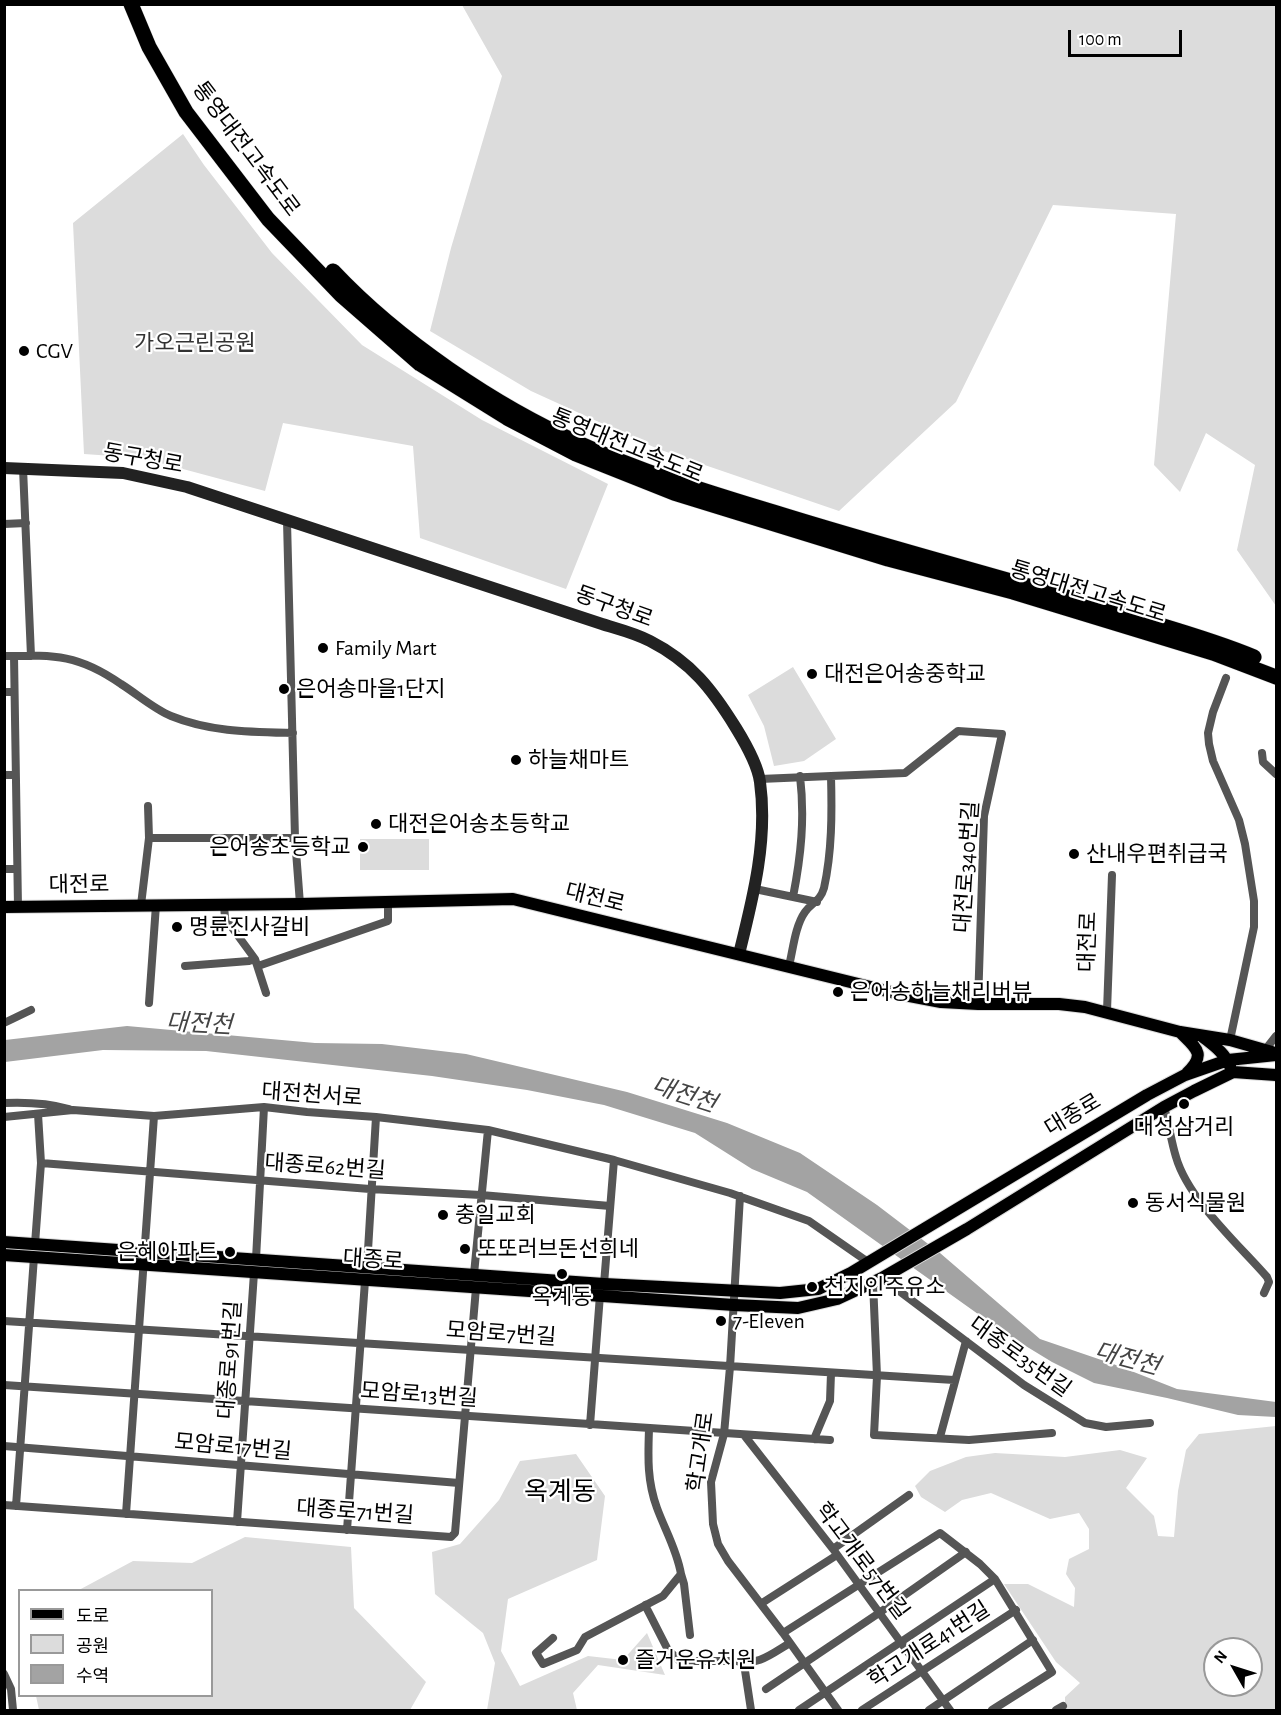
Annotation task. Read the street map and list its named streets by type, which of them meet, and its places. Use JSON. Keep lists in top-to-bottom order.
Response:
{
  "streets": {
    "highway": ["통영대전고속도로"],
    "main road": ["동구청로", "대전로", "대종로"],
    "street": [
      "대전로340번길",
      "대전천서로",
      "대종로62번길",
      "모암로7번길",
      "대종로35번길",
      "대종로91번길",
      "모암로13번길",
      "모암로17번길",
      "학고개로",
      "대종로71번길",
      "학고개로57번길",
      "학고개로41번길"
    ]
  },
  "crossings": [
    ["동구청로", "대전로"],
    ["대전로340번길", "대전로"],
    ["대전천서로", "대종로"],
    ["대종로", "대종로62번길"],
    ["대종로", "대종로35번길"],
    ["대종로", "대종로91번길"],
    ["대종로", "학고개로"],
    ["대종로", "대종로71번길"],
    ["모암로7번길", "대종로91번길"],
    ["모암로7번길", "학고개로"],
    ["모암로7번길", "대종로71번길"],
    ["대종로91번길", "모암로13번길"],
    ["대종로91번길", "모암로17번길"],
    ["대종로91번길", "대종로71번길"],
    ["모암로13번길", "학고개로"],
    ["모암로13번길", "대종로71번길"],
    ["모암로13번길", "학고개로57번길"],
    ["모암로17번길", "대종로71번길"],
    ["학고개로57번길", "학고개로41번길"]
  ],
  "districts": ["옥계동"],
  "water": ["대전천"],
  "parks": ["가오근린공원"],
  "places": [
    "CGV",
    "Family Mart",
    "대전은어송중학교",
    "은어송마을1단지",
    "하늘채마트",
    "대전은어송초등학교",
    "은어송초등학교",
    "산내우편취급국",
    "명륜진사갈비",
    "은어송하늘채리버뷰",
    "대성삼거리",
    "동서식물원",
    "충일교회",
    "또또러브돈선희네",
    "은혜아파트",
    "옥계동",
    "천지인주유소",
    "7-Eleven",
    "즐거운유치원"
  ],
  "legend": ["도로", "공원", "수역"],
  "scale_bar": "100 m",
  "north": "top left"
}
